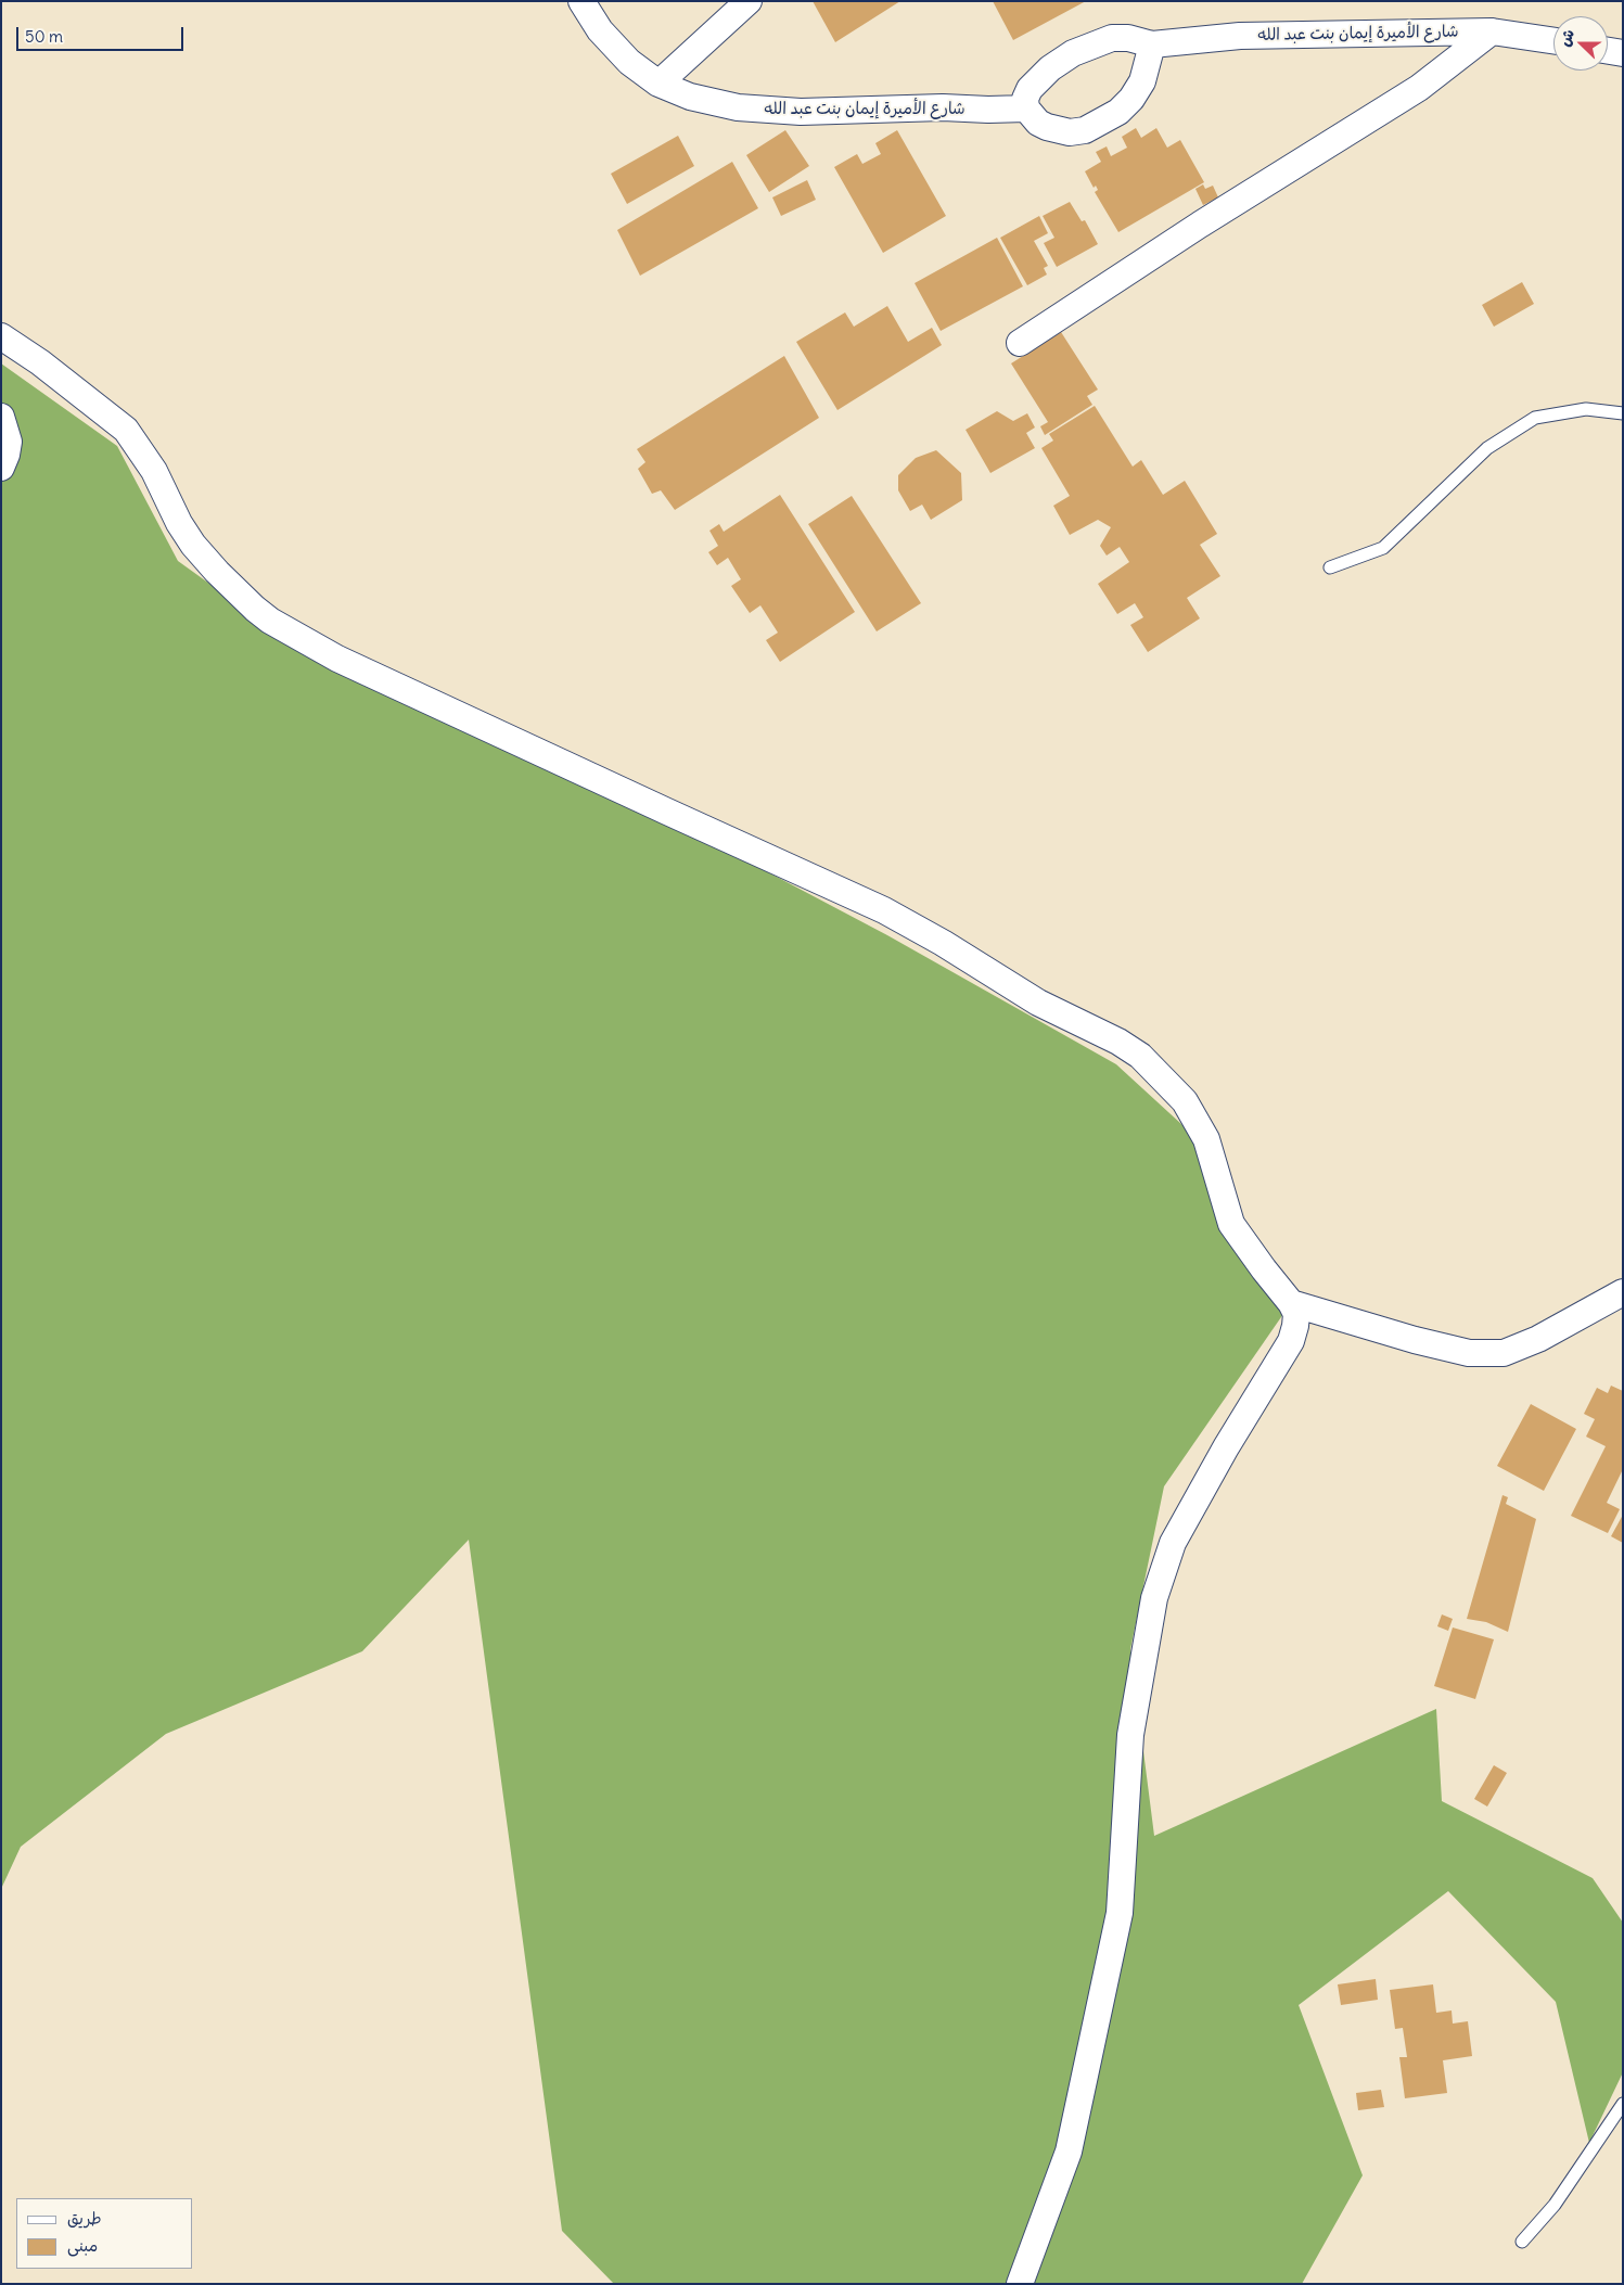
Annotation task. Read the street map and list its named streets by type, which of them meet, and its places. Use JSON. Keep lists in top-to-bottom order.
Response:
{
  "streets": {
    "street": ["شارع الأميرة إيمان بنت عبد الله"]
  },
  "legend": ["طريق", "مبنى"],
  "scale_bar": "50 m",
  "north": "left"
}
